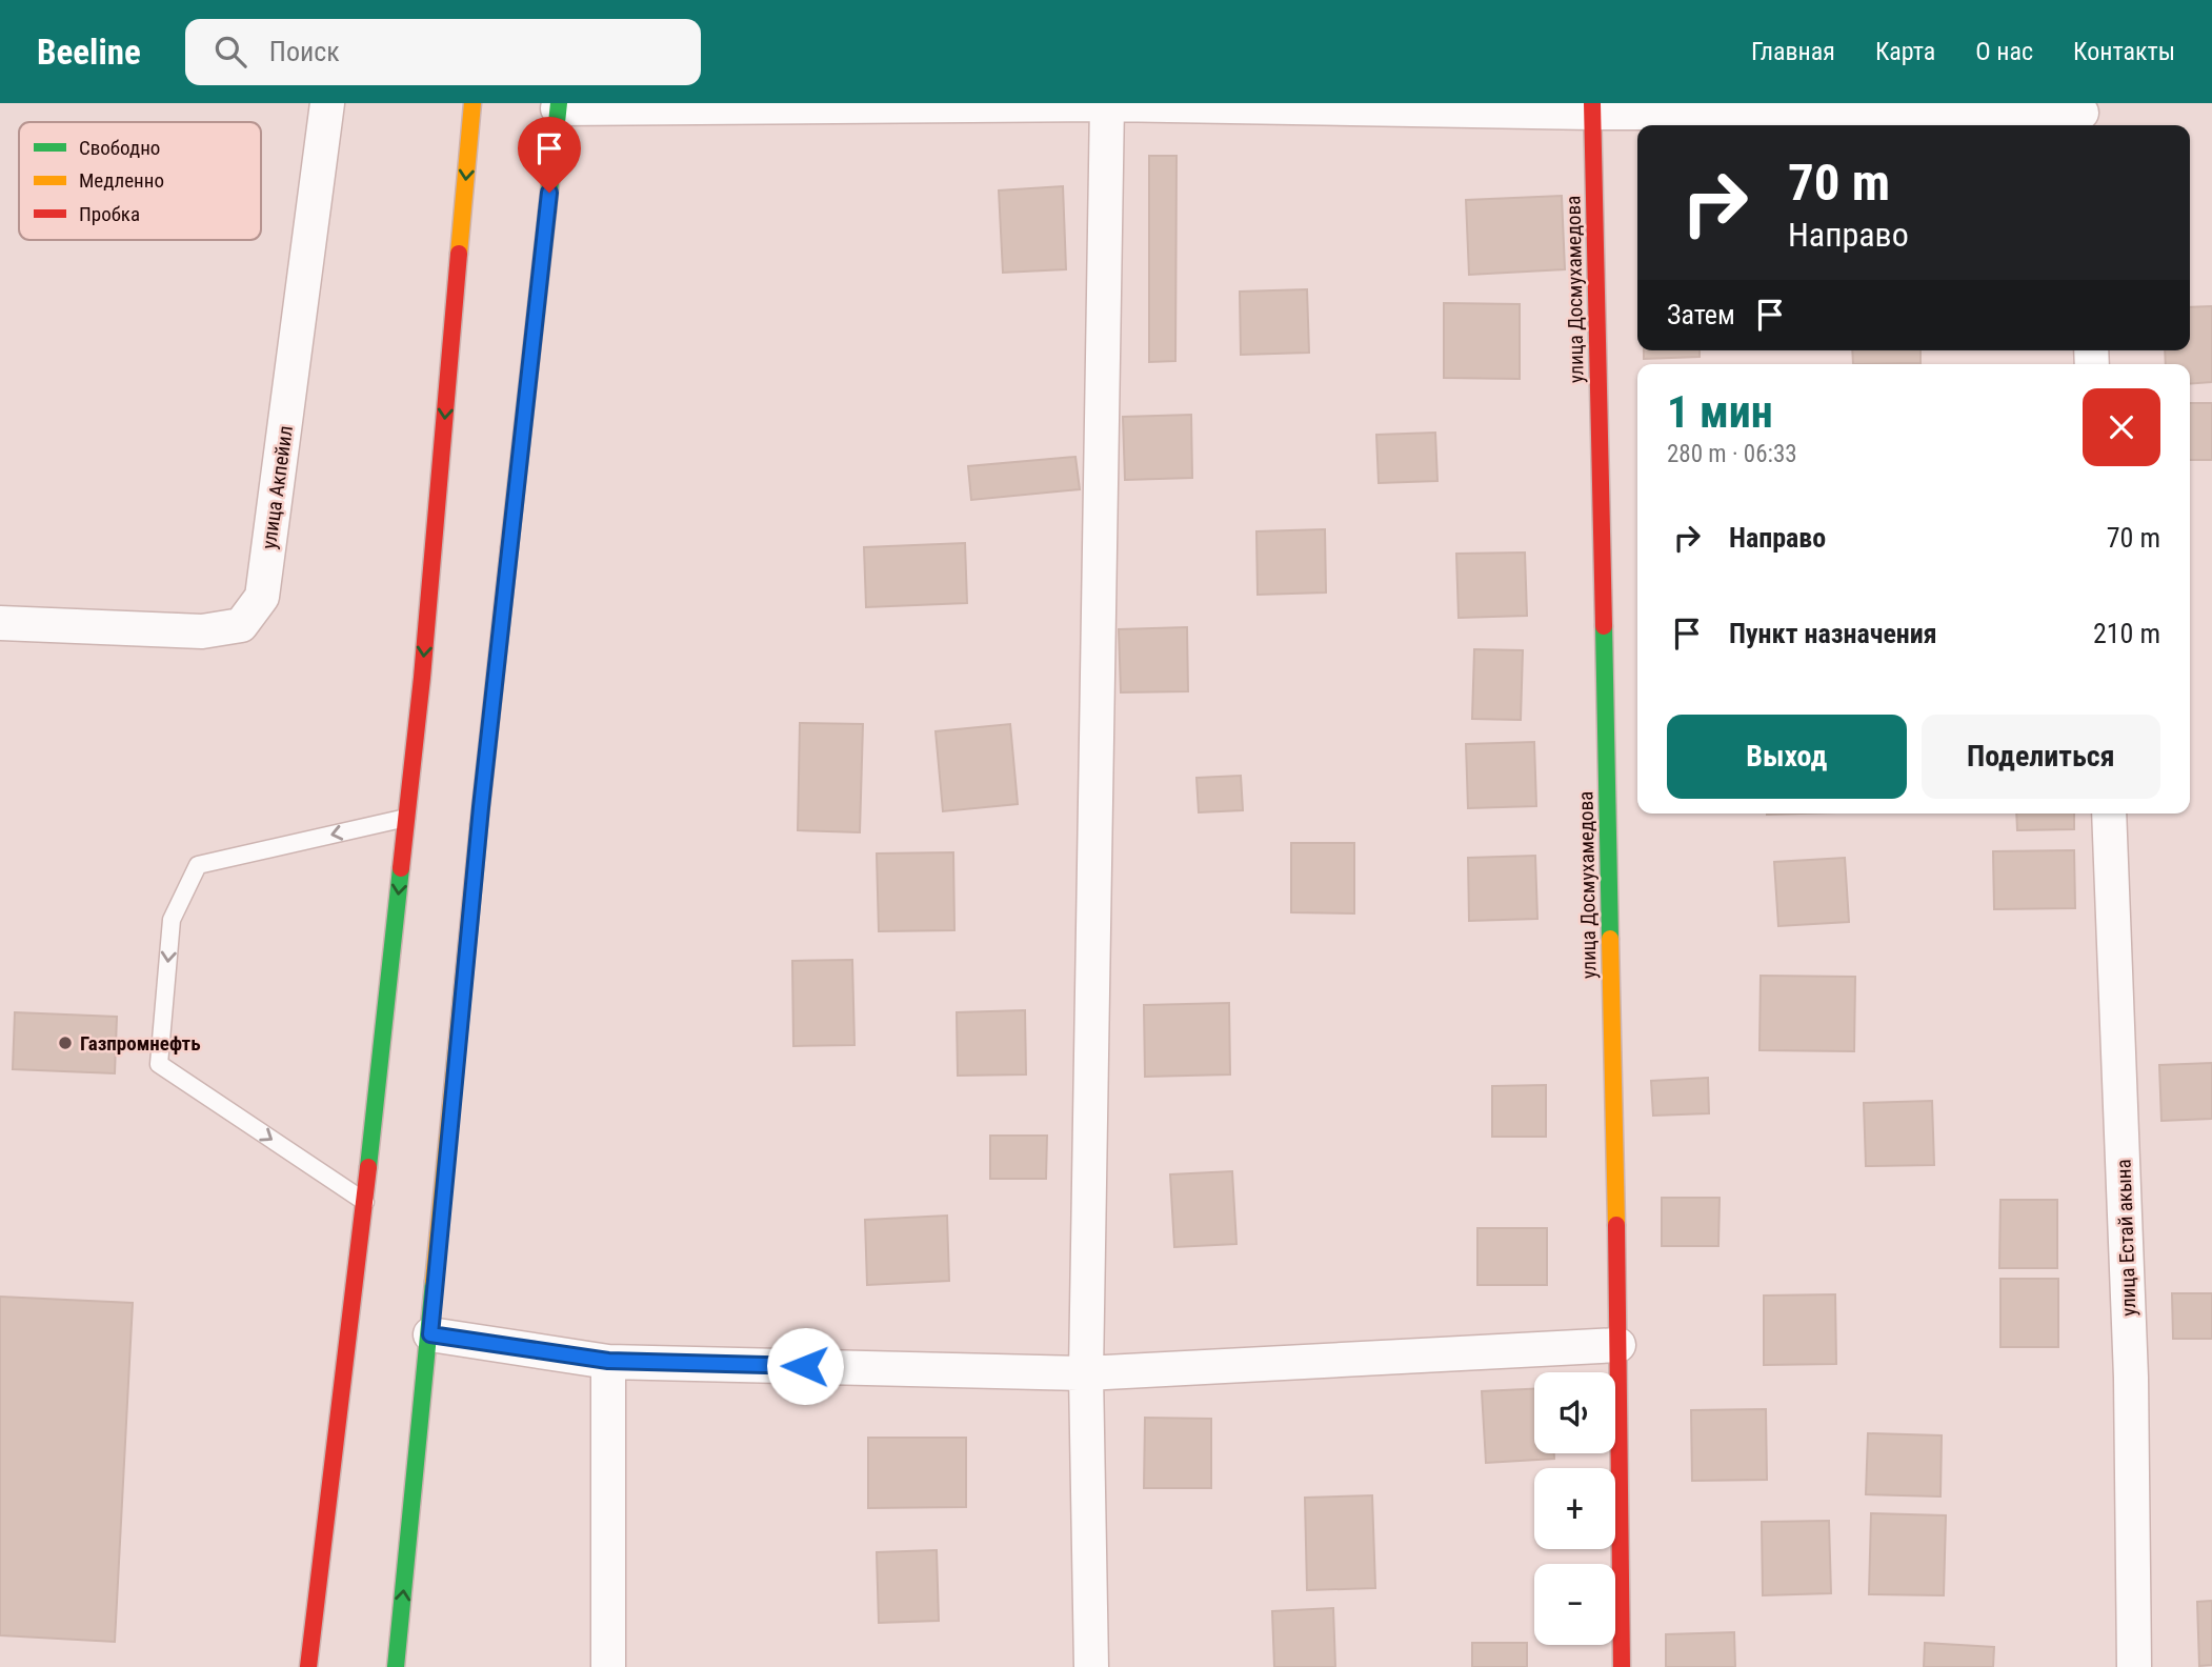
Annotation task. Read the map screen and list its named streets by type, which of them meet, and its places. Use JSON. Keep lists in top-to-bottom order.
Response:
{
  "streets": {
    "main road": ["улица Досмухамедова"],
    "street": ["улица Акпейил", "улица Естай акына"]
  },
  "places": ["Газпромнефть"],
  "legend": ["Свободно", "Медленно", "Пробка"],
  "page": {
    "header": "Beeline",
    "search": "Поиск",
    "nav": [
      "Главная",
      "Карта",
      "О нас",
      "Контакты"
    ],
    "turn": ["70 m", "Направо"],
    "then": "Затем",
    "heading": ["1 мин", "280 m · 06:33"],
    "list": [
      {
        "name": "Направо",
        "value": "70 m"
      },
      {
        "name": "Пункт назначения",
        "value": "210 m"
      }
    ],
    "buttons": ["Выход", "Поделиться"],
    "map_buttons": ["+", "−"]
  }
}
